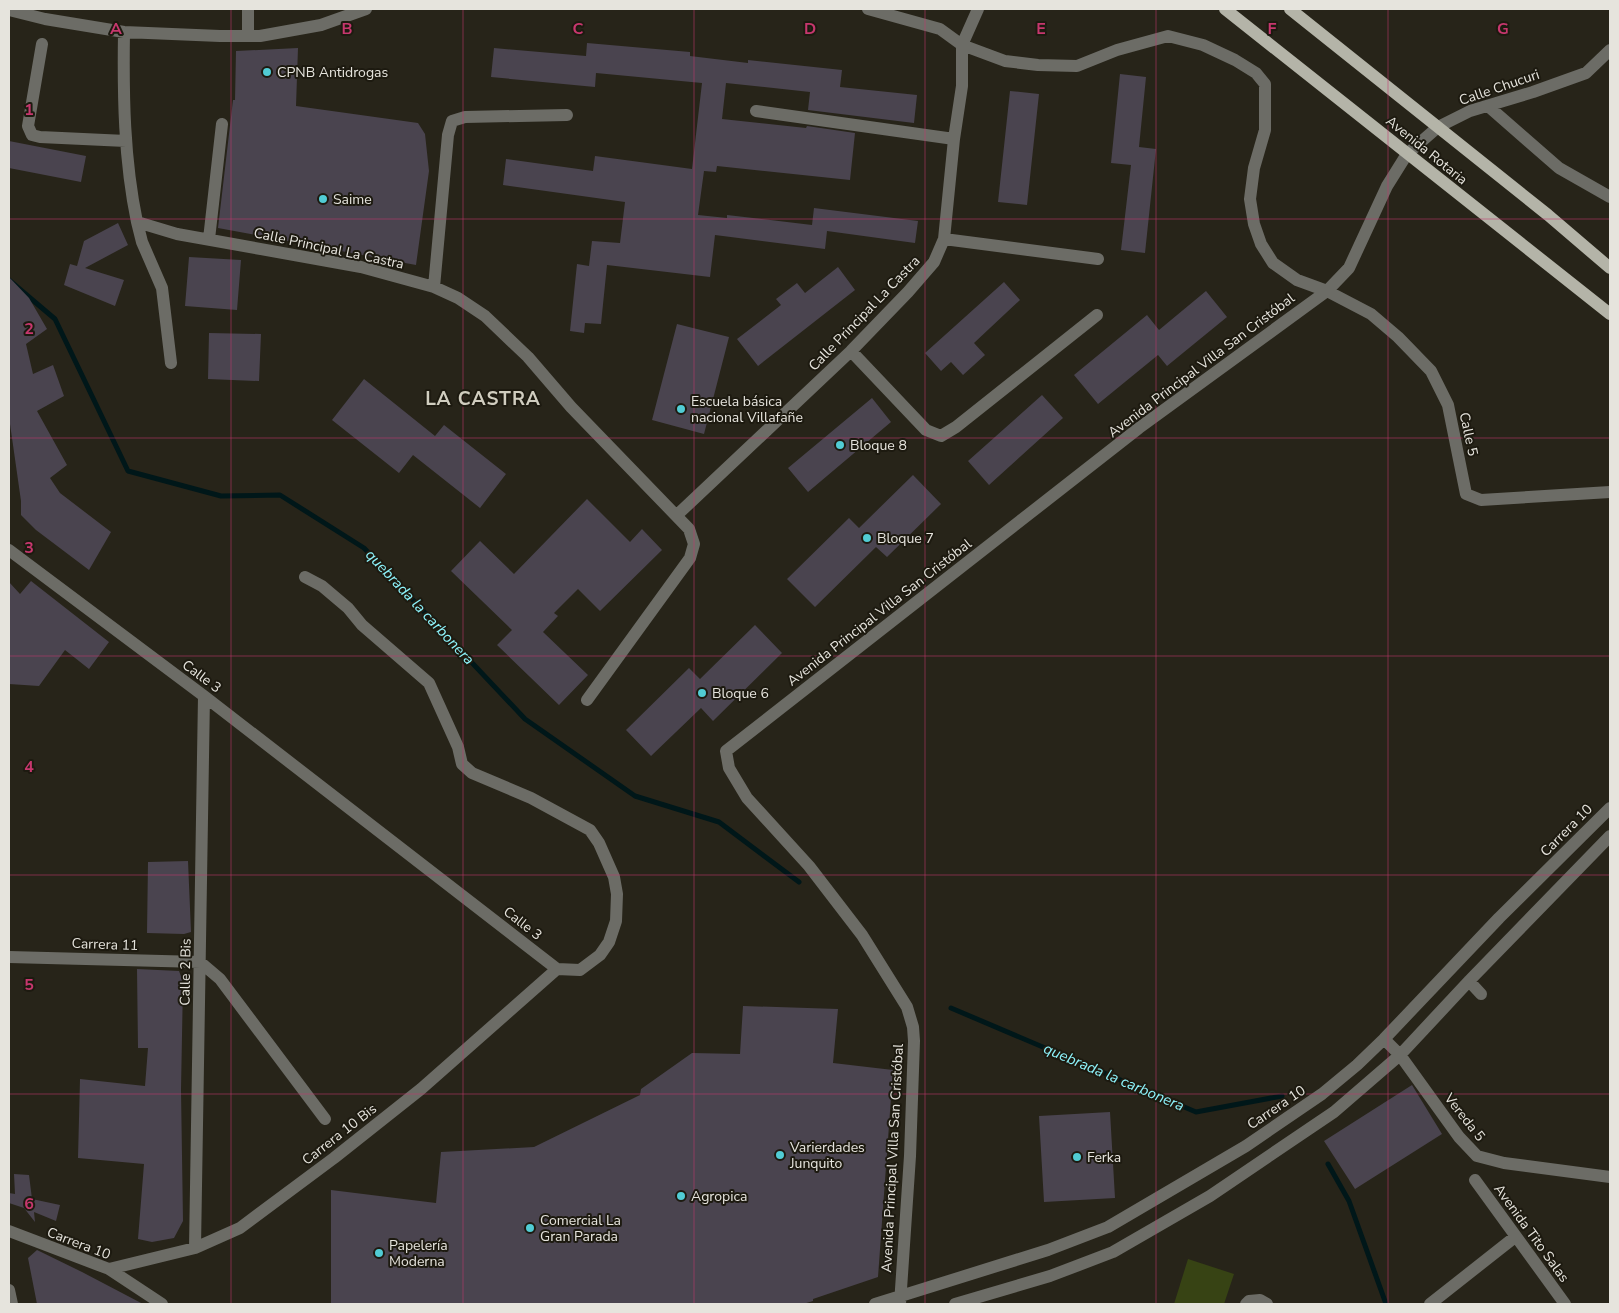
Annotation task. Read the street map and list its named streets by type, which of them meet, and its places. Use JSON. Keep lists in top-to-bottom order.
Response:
{
  "streets": {
    "main road": ["Avenida Rotaria"],
    "street": [
      "Calle Chucuri",
      "Calle Principal La Castra",
      "Avenida Principal Villa San Cristóbal",
      "Calle 5",
      "Calle 3",
      "Carrera 10",
      "Carrera 11",
      "Calle 2 Bis",
      "Vereda 5",
      "Carrera 10 Bis",
      "Avenida Tito Salas"
    ]
  },
  "crossings": [
    ["Calle Chucuri", "Avenida Rotaria"],
    ["Calle Chucuri", "Avenida Principal Villa San Cristóbal"],
    ["Calle Chucuri", "Calle 5"],
    ["Avenida Principal Villa San Cristóbal", "Calle 5"],
    ["Avenida Principal Villa San Cristóbal", "Carrera 10"],
    ["Calle 3", "Calle 2 Bis"],
    ["Calle 3", "Carrera 10 Bis"],
    ["Carrera 10", "Vereda 5"],
    ["Carrera 10", "Carrera 10 Bis"],
    ["Carrera 11", "Calle 2 Bis"],
    ["Calle 2 Bis", "Carrera 10 Bis"]
  ],
  "districts": ["LA CASTRA"],
  "water": ["quebrada la carbonera"],
  "places": [
    "CPNB Antidrogas",
    "Saime",
    "Escuela básica nacional Villafañe",
    "Bloque 8",
    "Bloque 7",
    "Bloque 6",
    "Varierdades Junquito",
    "Ferka",
    "Agropica",
    "Comercial La Gran Parada",
    "Papelería Moderna"
  ],
  "grid": {
    "columns": [
      "A",
      "B",
      "C",
      "D",
      "E",
      "F",
      "G"
    ],
    "rows": [
      "1",
      "2",
      "3",
      "4",
      "5",
      "6"
    ]
  }
}
